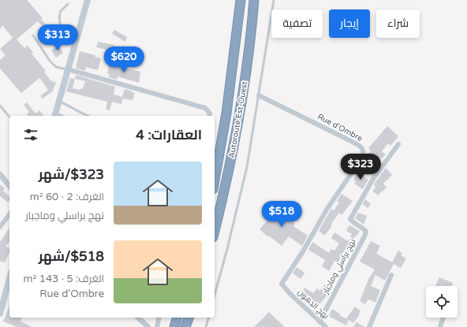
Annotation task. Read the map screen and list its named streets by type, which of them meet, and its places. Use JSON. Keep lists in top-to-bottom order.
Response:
{
  "streets": {
    "highway": ["Autoroute Est-Ouest"],
    "street": ["Rue d'Ombre", "نهج براسلي وماجبار", "نهج الدهون"]
  },
  "crossings": [
    ["Rue d'Ombre", "نهج الدهون"],
    ["نهج براسلي وماجبار", "نهج الدهون"]
  ],
  "page": {
    "chip": ["شراء", "إيجار", "تصفية"],
    "price": [
      "$313",
      "$620",
      "$323",
      "$518"
    ],
    "heading": "العقارات: 4",
    "list": [
      {
        "name": "$323/شهر",
        "note": "الغرف: 2 · 60 m² · نهج براسلي وماجبار"
      },
      {
        "name": "$518/شهر",
        "note": "الغرف: 5 · 143 m² · Rue d'Ombre"
      }
    ]
  }
}
